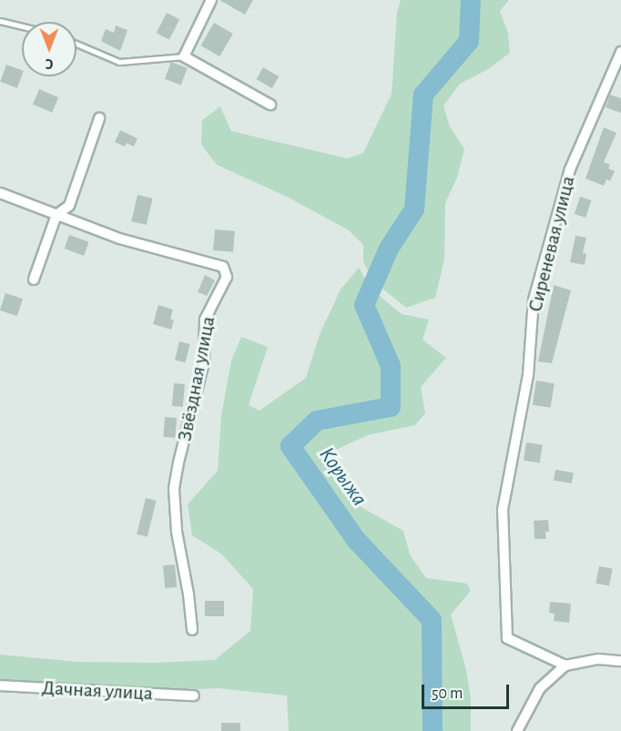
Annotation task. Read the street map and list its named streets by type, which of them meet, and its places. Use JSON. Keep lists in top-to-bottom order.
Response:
{
  "streets": {
    "street": ["Сиреневая улица", "Звёздная улица", "Дачная улица"]
  },
  "water": ["Корыжа"],
  "scale_bar": "50 m",
  "north": "bottom"
}
